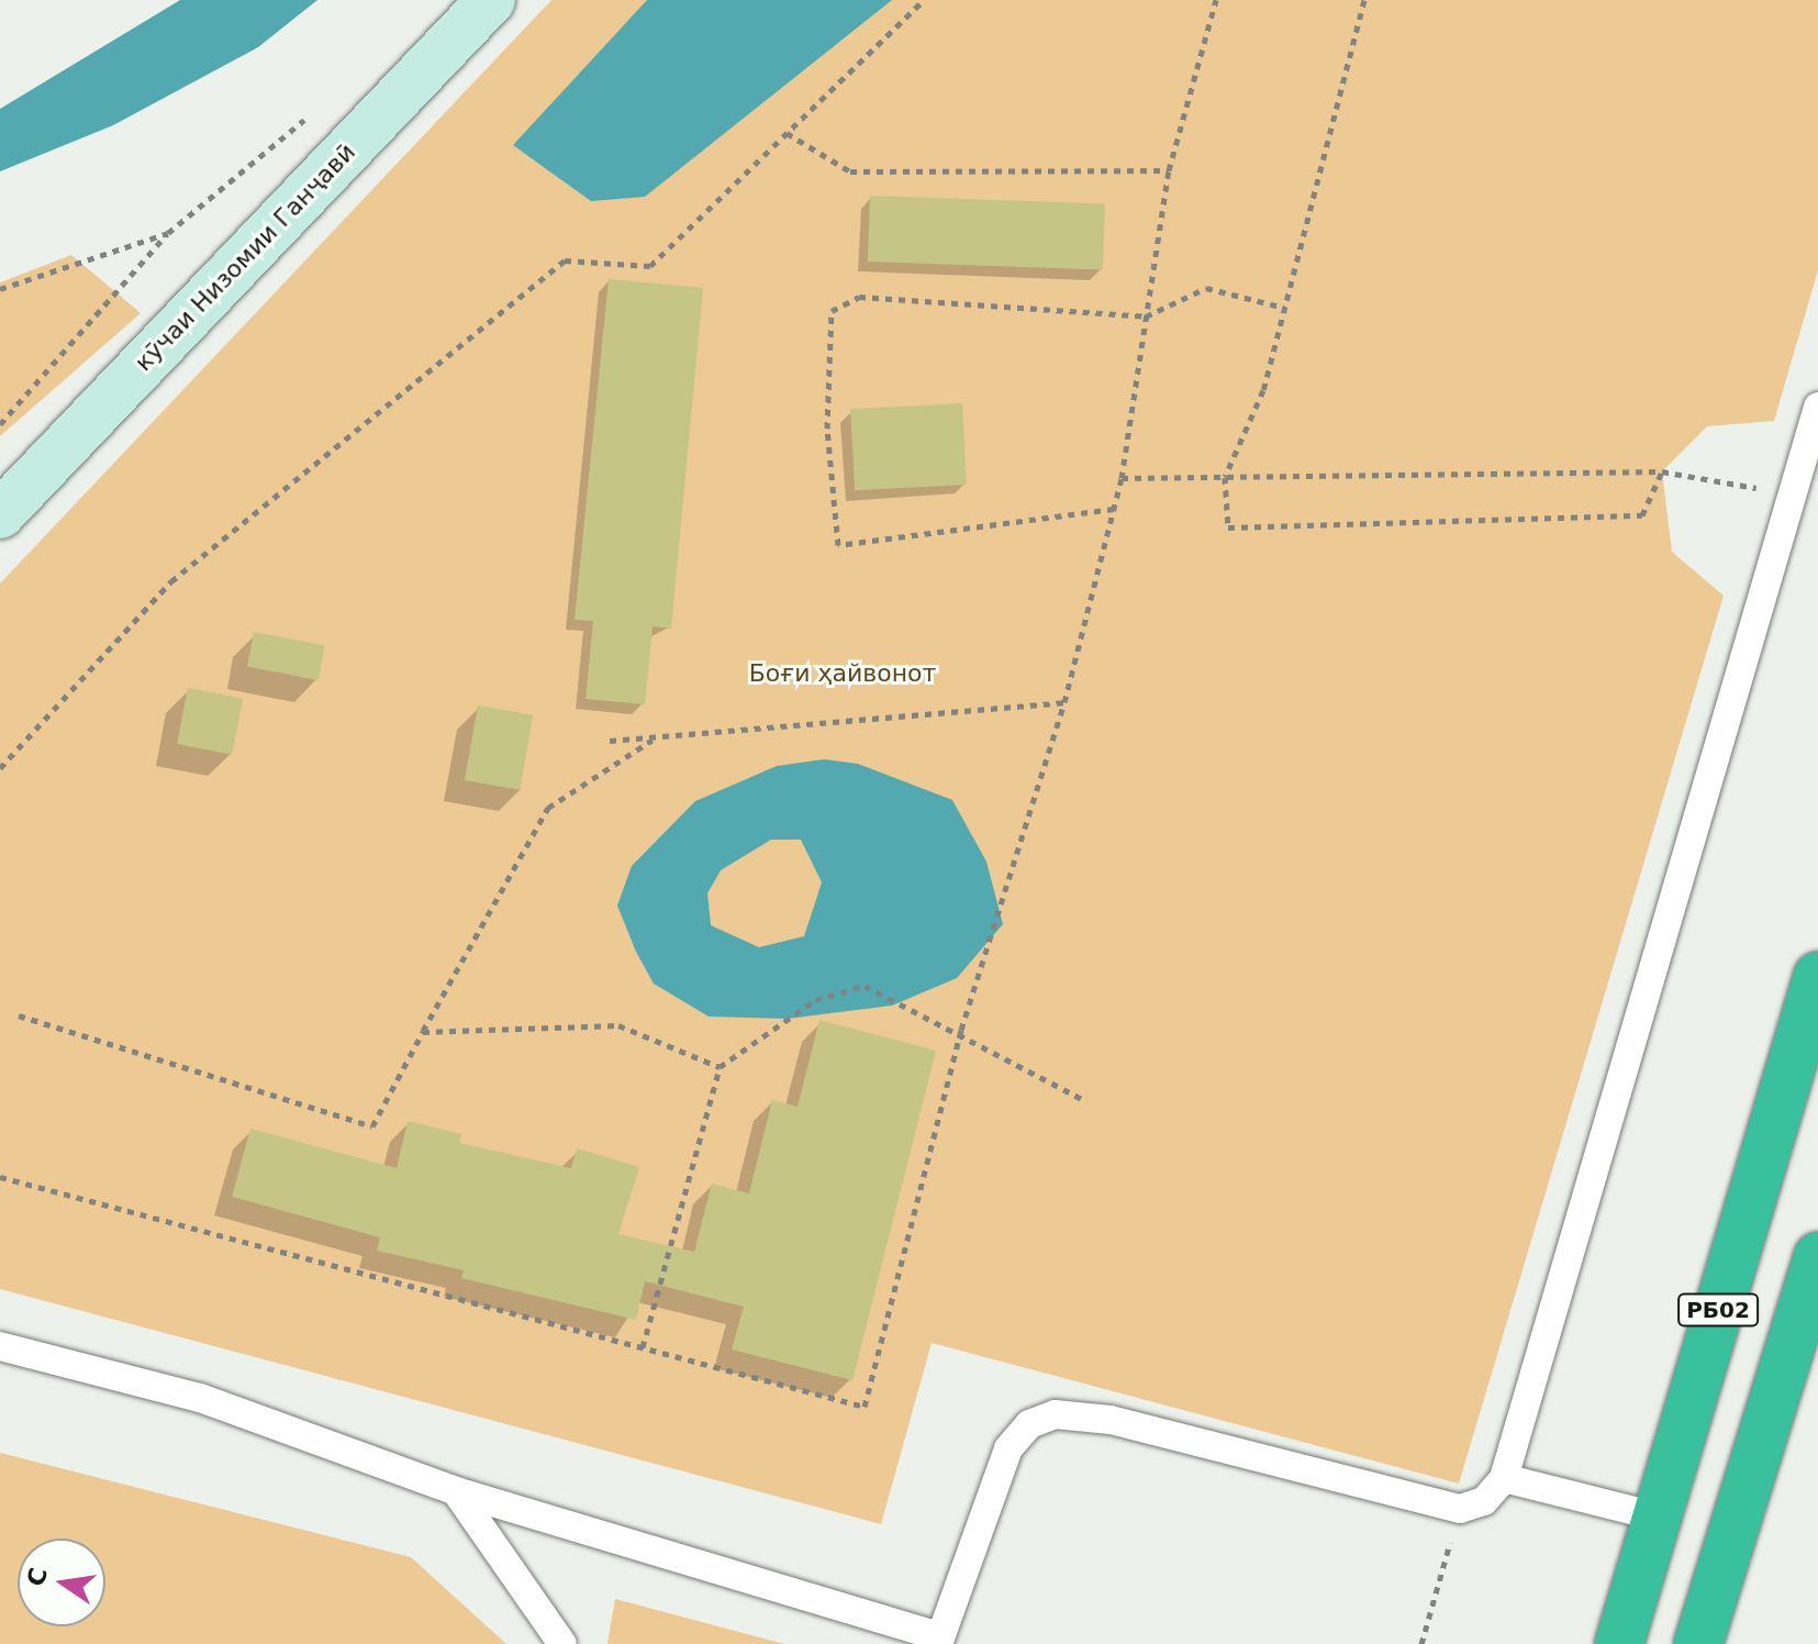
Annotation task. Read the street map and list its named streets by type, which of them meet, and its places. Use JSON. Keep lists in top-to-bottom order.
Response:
{
  "streets": {
    "highway": ["РБ02"],
    "street": ["кӯчаи Низомии Ганҷавӣ"]
  },
  "parks": ["Боғи ҳайвонот"],
  "north": "left"
}
